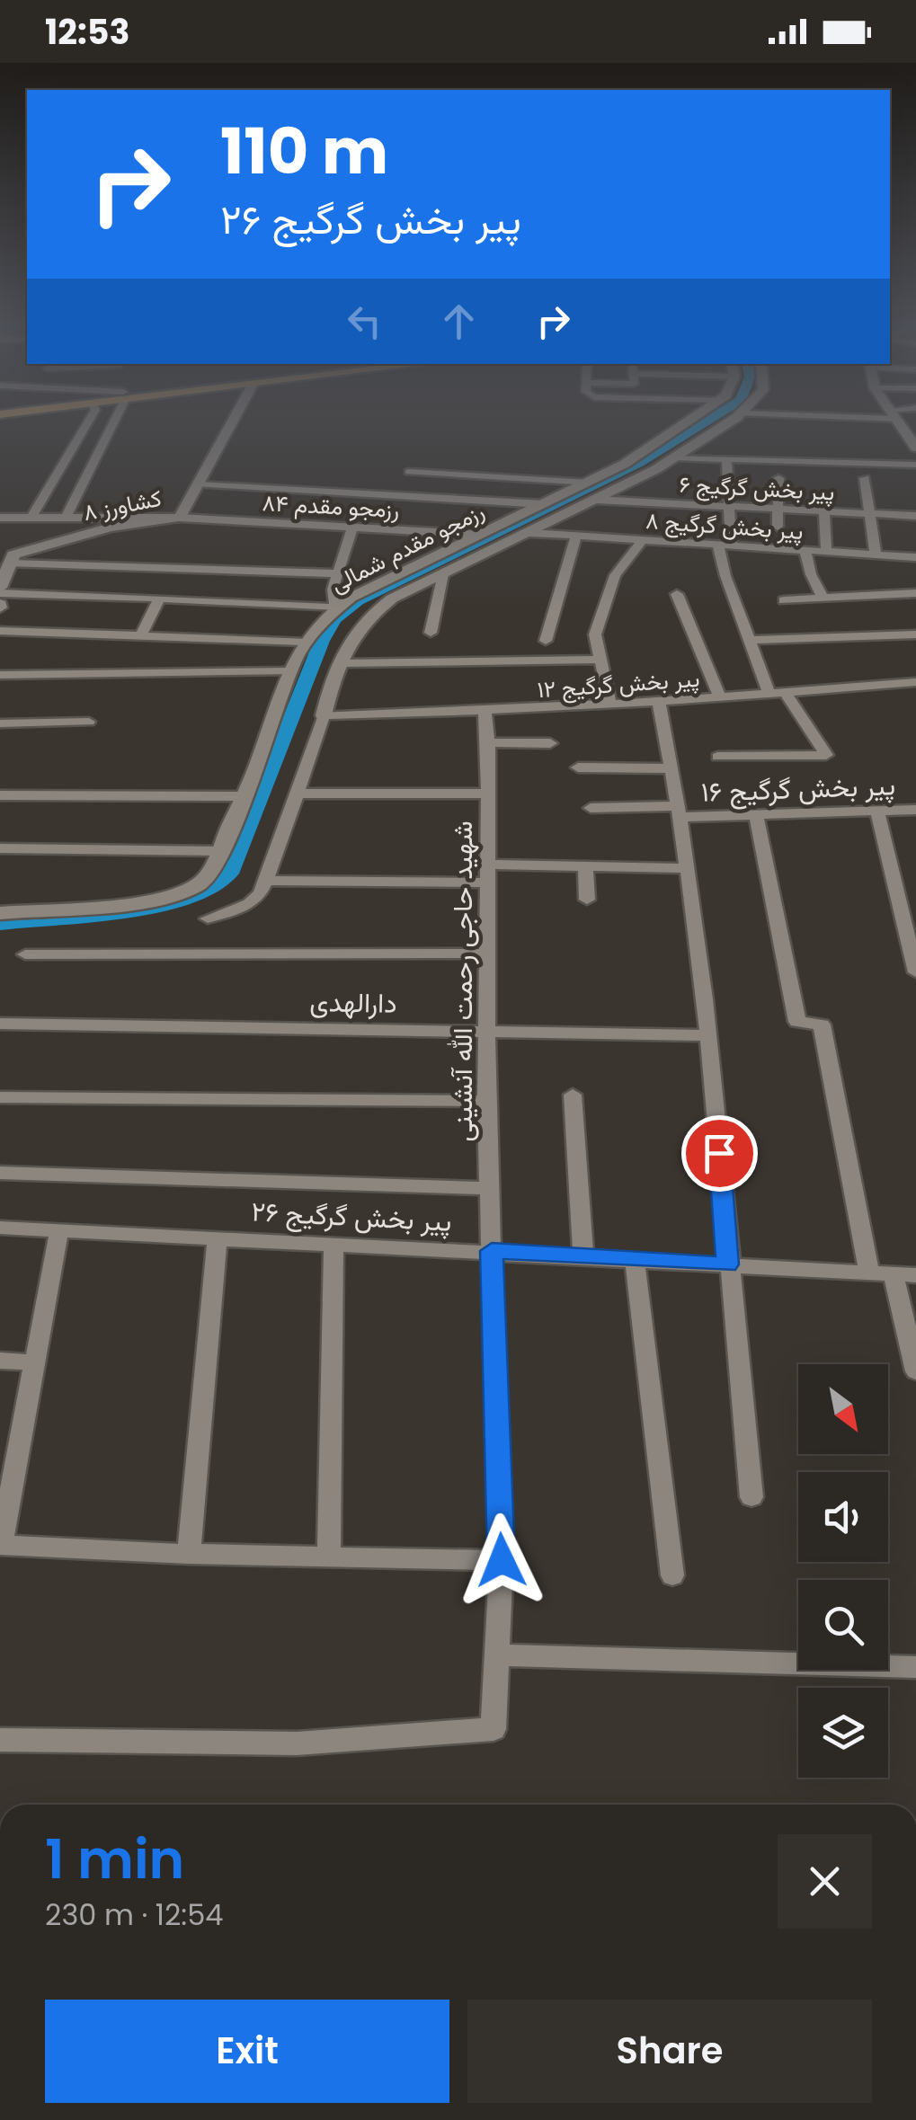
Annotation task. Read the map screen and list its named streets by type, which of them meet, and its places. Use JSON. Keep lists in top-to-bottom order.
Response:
{
  "streets": {
    "street": [
      "پیر بخش گرگیج ۶",
      "کشاورز ۸",
      "رزمجو مقدم ۸۴",
      "پیر بخش گرگیج ۸",
      "رزمجو مقدم شمالی",
      "پیر بخش گرگیج ۱۲",
      "پیر بخش گرگیج ۱۶",
      "شهید حاجی رحمت الله آنشینی",
      "دارالهدی",
      "پیر بخش گرگیج ۲۶"
    ]
  },
  "crossings": [
    ["کشاورز ۸", "رزمجو مقدم ۸۴"],
    ["رزمجو مقدم ۸۴", "رزمجو مقدم شمالی"],
    ["پیر بخش گرگیج ۱۲", "شهید حاجی رحمت الله آنشینی"],
    ["شهید حاجی رحمت الله آنشینی", "دارالهدی"],
    ["شهید حاجی رحمت الله آنشینی", "پیر بخش گرگیج ۲۶"]
  ],
  "north": "bottom right",
  "page": {
    "status": "12:53",
    "turn": ["110 m", "پیر بخش گرگیج ۲۶"],
    "heading": ["1 min", "230 m · 12:54"],
    "buttons": ["Exit", "Share"]
  }
}
